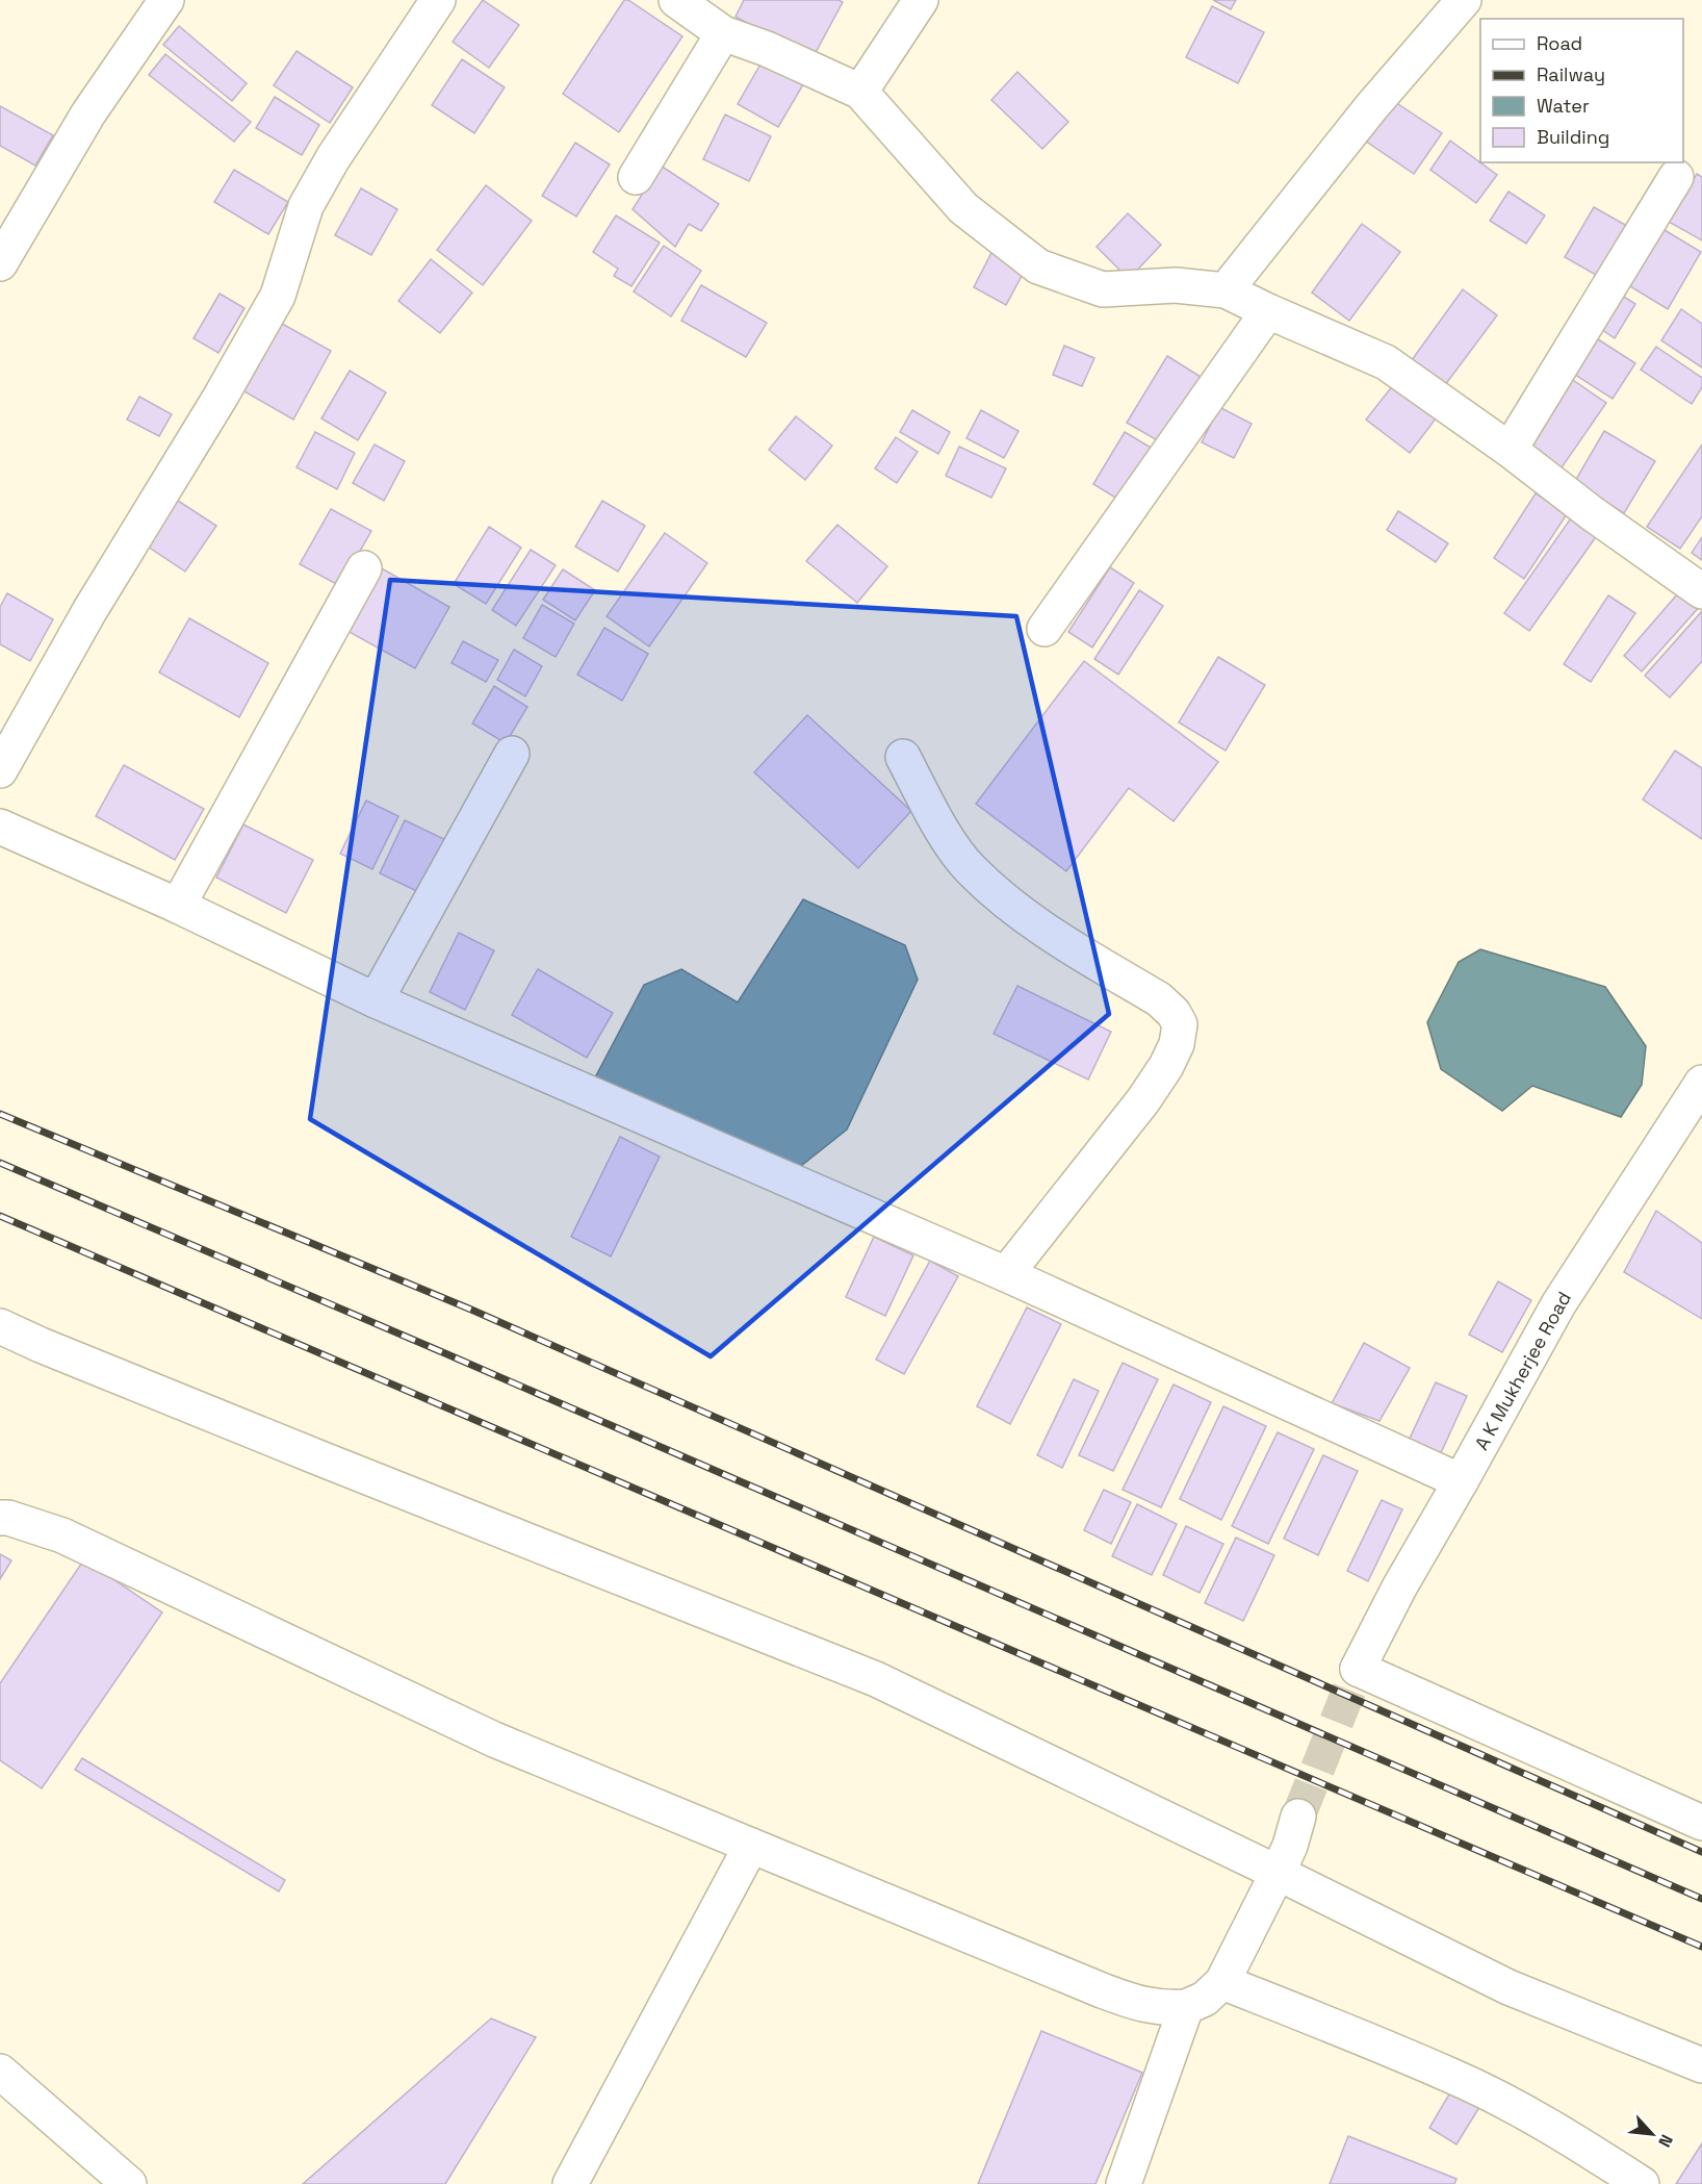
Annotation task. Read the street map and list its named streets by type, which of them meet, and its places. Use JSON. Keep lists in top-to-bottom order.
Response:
{
  "streets": {
    "street": ["A K Mukherjee Road"]
  },
  "legend": [
    "Road",
    "Railway",
    "Water",
    "Building"
  ],
  "north": "bottom right"
}
